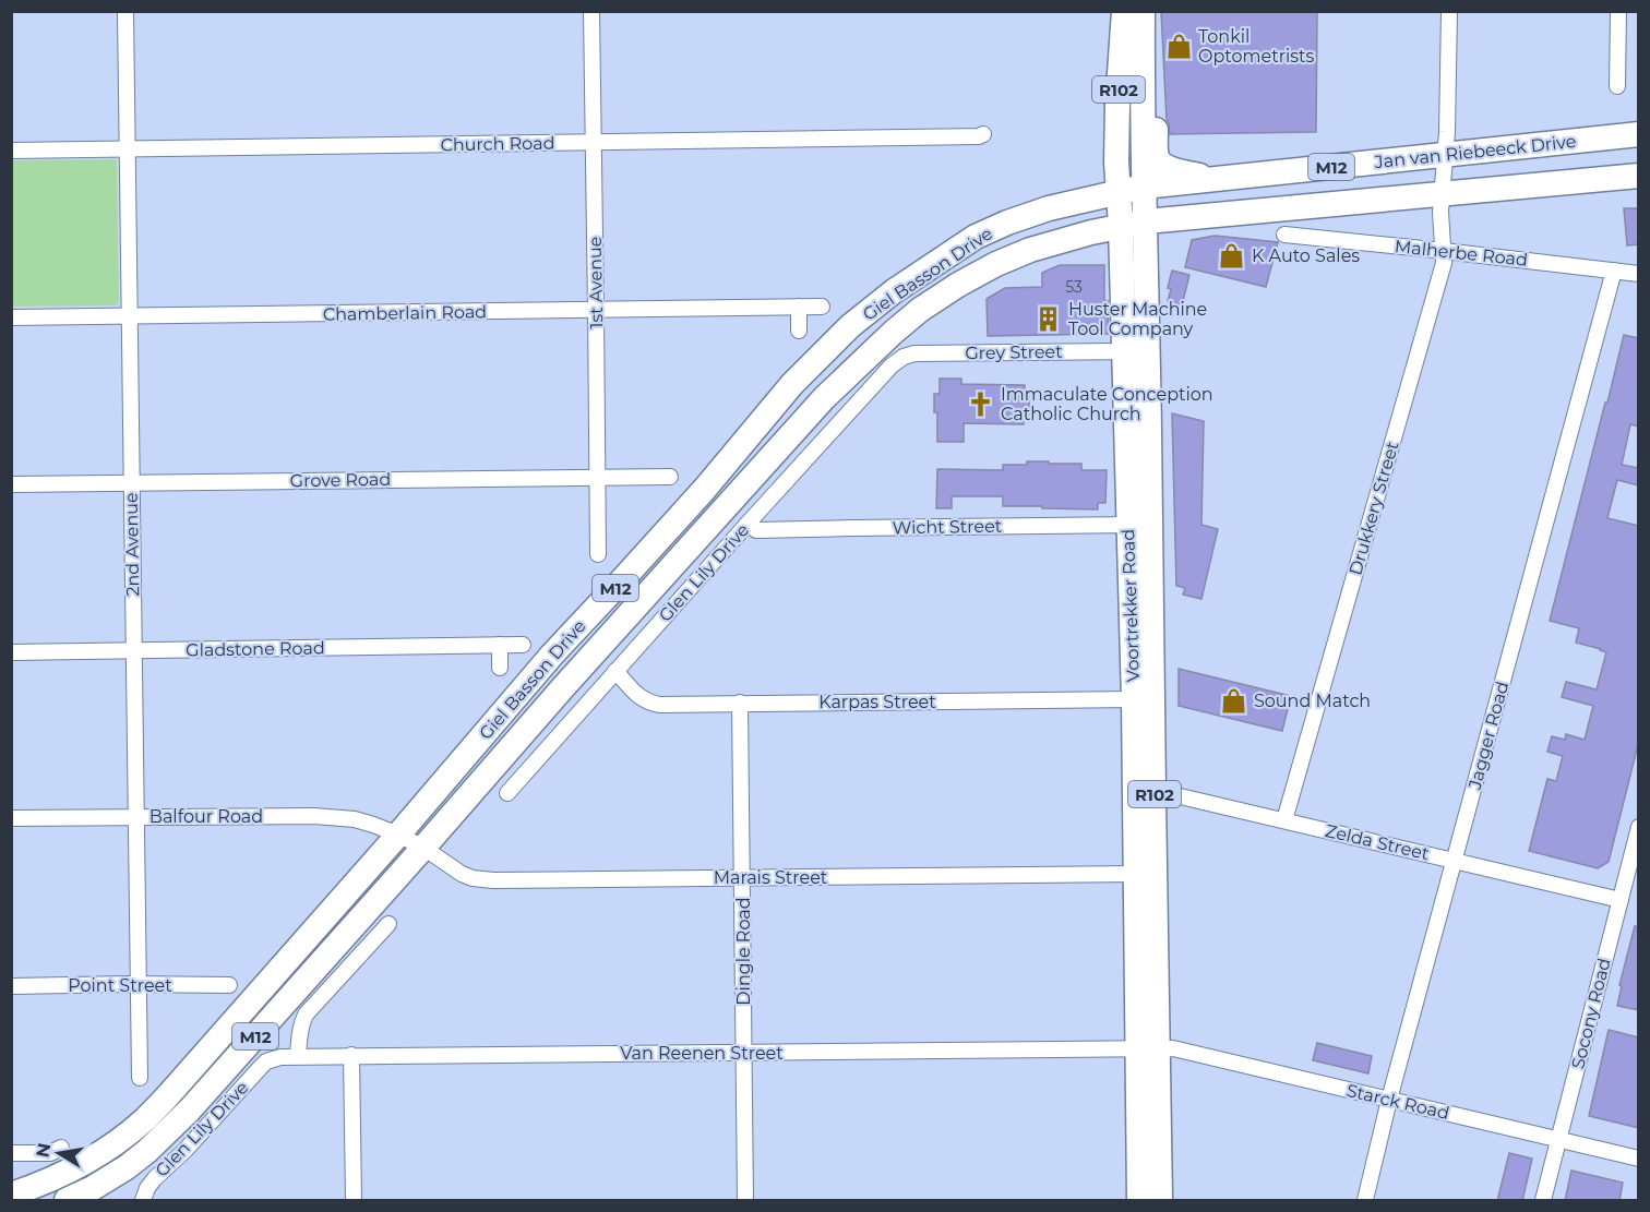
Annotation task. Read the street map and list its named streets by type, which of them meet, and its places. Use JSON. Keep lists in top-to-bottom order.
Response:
{
  "streets": {
    "main road": [
      "R102",
      "Jan van Riebeeck Drive",
      "M12",
      "Giel Basson Drive",
      "Voortrekker Road"
    ],
    "street": [
      "Church Road",
      "Malherbe Road",
      "1st Avenue",
      "Chamberlain Road",
      "Grey Street",
      "Grove Road",
      "Drukkery Street",
      "Wicht Street",
      "2nd Avenue",
      "Glen Lily Drive",
      "Gladstone Road",
      "Karpas Street",
      "Jagger Road",
      "Balfour Road",
      "Zelda Street",
      "Marais Street",
      "Dingle Road",
      "Point Street",
      "Socony Road",
      "Van Reenen Street",
      "Starck Road"
    ]
  },
  "crossings": [
    ["Church Road", "1st Avenue"],
    ["Church Road", "2nd Avenue"],
    ["Jan van Riebeeck Drive", "Giel Basson Drive"],
    ["Jan van Riebeeck Drive", "Drukkery Street"],
    ["Jan van Riebeeck Drive", "Voortrekker Road"],
    ["M12", "Giel Basson Drive"],
    ["M12", "Drukkery Street"],
    ["M12", "Voortrekker Road"],
    ["Malherbe Road", "Drukkery Street"],
    ["Malherbe Road", "Jagger Road"],
    ["Giel Basson Drive", "Voortrekker Road"],
    ["Giel Basson Drive", "Balfour Road"],
    ["Giel Basson Drive", "Marais Street"],
    ["1st Avenue", "Chamberlain Road"],
    ["1st Avenue", "Grove Road"],
    ["Chamberlain Road", "2nd Avenue"],
    ["Grey Street", "Glen Lily Drive"],
    ["Grey Street", "Voortrekker Road"],
    ["Grove Road", "2nd Avenue"],
    ["Drukkery Street", "Zelda Street"],
    ["Wicht Street", "Glen Lily Drive"],
    ["Wicht Street", "Voortrekker Road"],
    ["2nd Avenue", "Gladstone Road"],
    ["2nd Avenue", "Balfour Road"],
    ["2nd Avenue", "Point Street"],
    ["Glen Lily Drive", "Karpas Street"],
    ["Glen Lily Drive", "Van Reenen Street"],
    ["Voortrekker Road", "Karpas Street"],
    ["Voortrekker Road", "Zelda Street"],
    ["Voortrekker Road", "Marais Street"],
    ["Voortrekker Road", "Van Reenen Street"],
    ["Voortrekker Road", "Starck Road"],
    ["Karpas Street", "Dingle Road"],
    ["Jagger Road", "Zelda Street"],
    ["Jagger Road", "Starck Road"],
    ["Balfour Road", "Marais Street"],
    ["Zelda Street", "Socony Road"],
    ["Marais Street", "Dingle Road"],
    ["Dingle Road", "Van Reenen Street"],
    ["Socony Road", "Starck Road"],
    ["Van Reenen Street", "Starck Road"]
  ],
  "places": {
    "shop": ["Tonkil Optometrists", "K Auto Sales", "Sound Match"],
    "building": ["Huster Machine Tool Company"],
    "church": ["Immaculate Conception Catholic Church"]
  },
  "house_numbers": ["53"],
  "north": "left"
}
